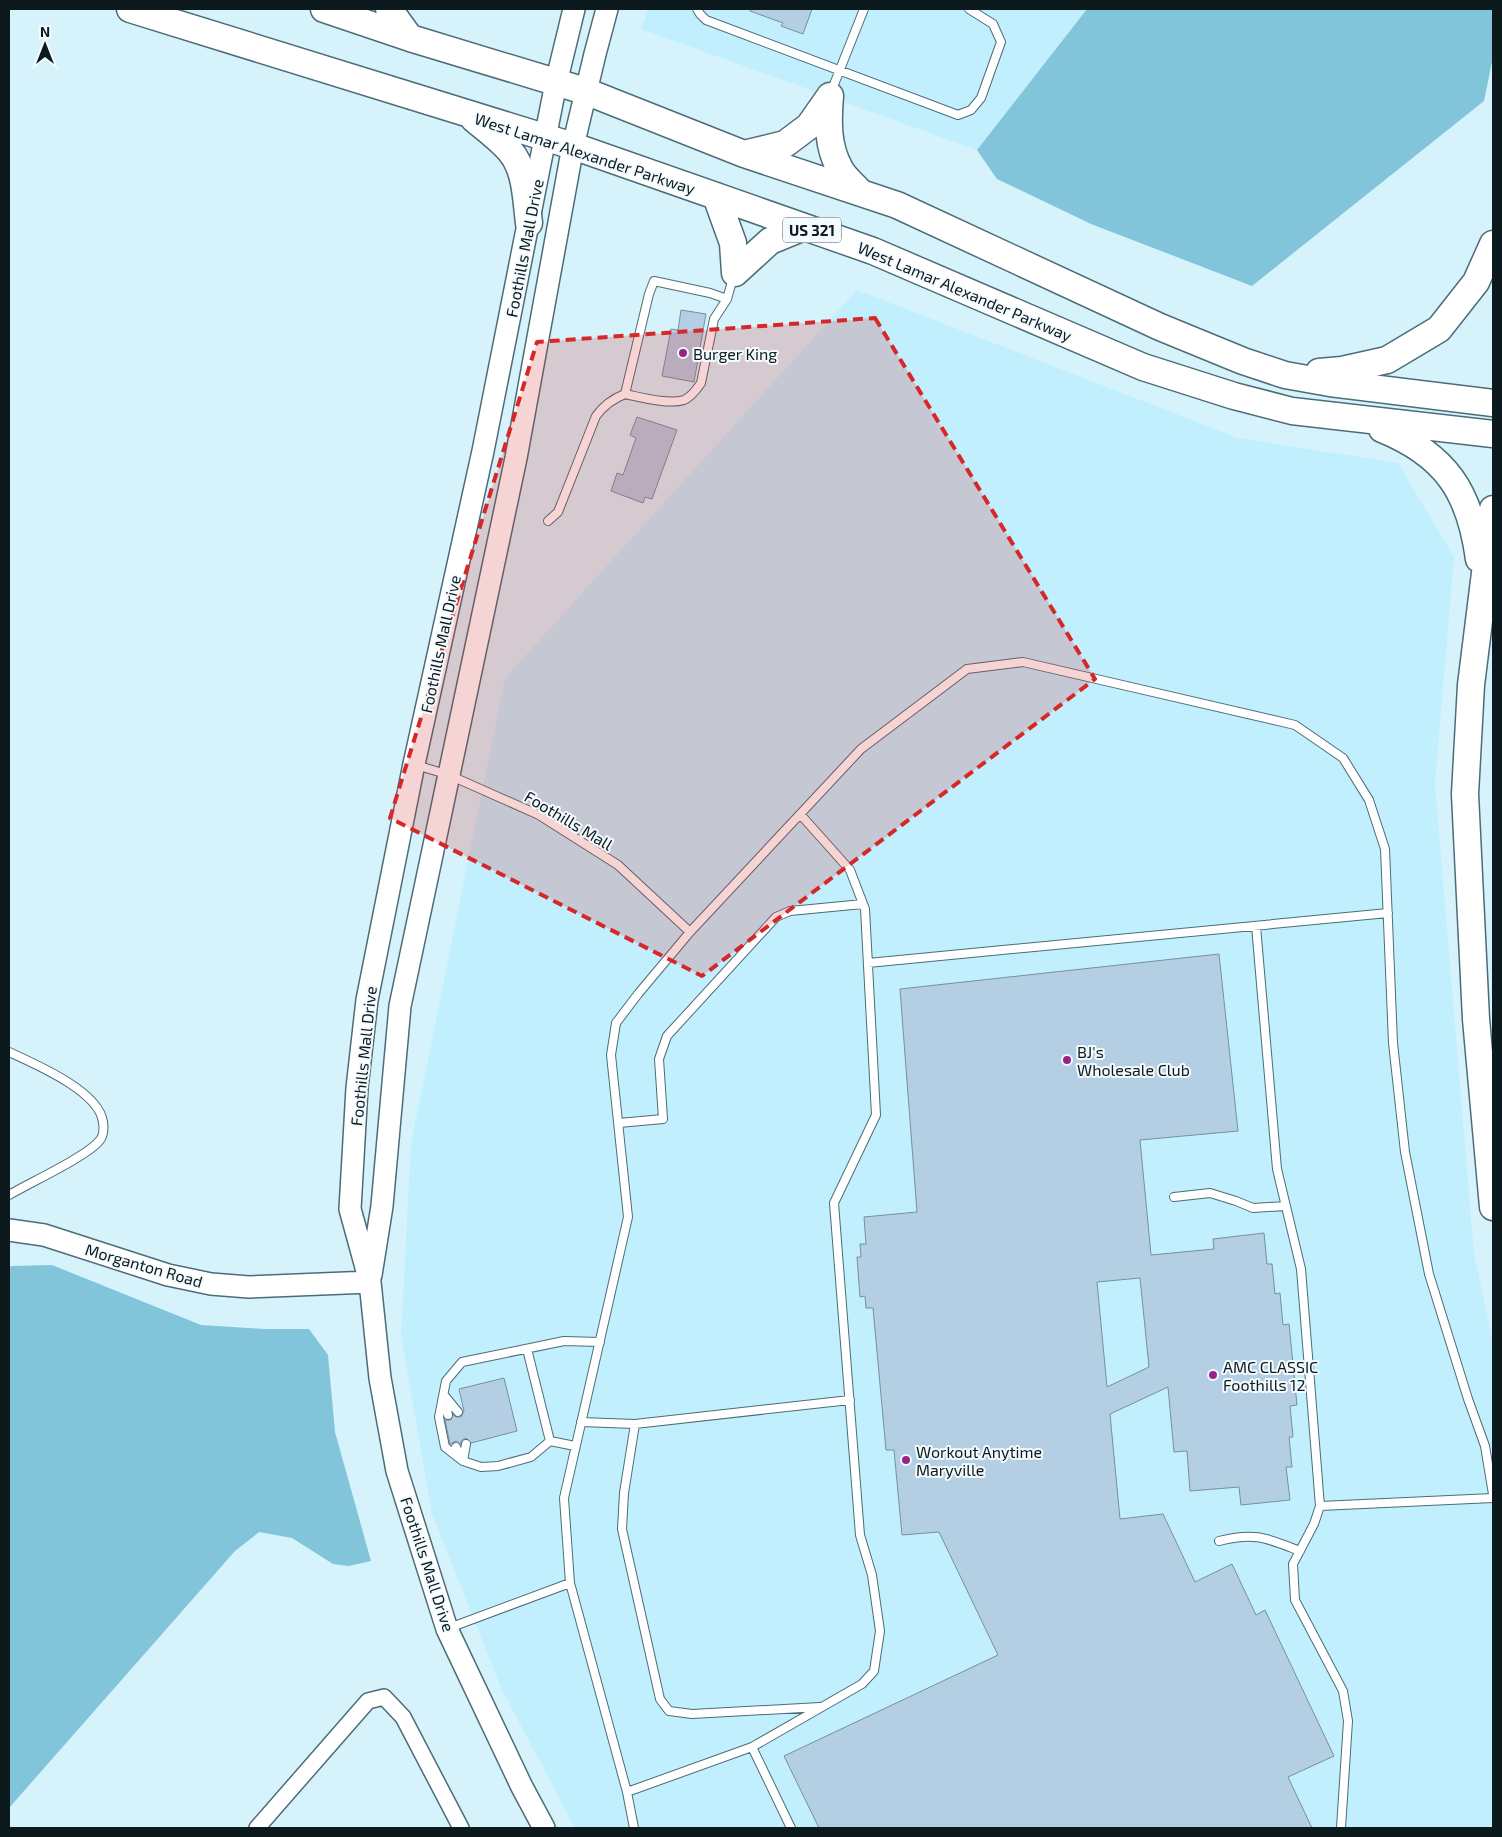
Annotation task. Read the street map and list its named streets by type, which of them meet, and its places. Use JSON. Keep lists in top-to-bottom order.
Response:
{
  "streets": {
    "highway": ["West Lamar Alexander Parkway", "US 321"],
    "main road": ["Foothills Mall Drive", "Morganton Road"],
    "lane": ["Foothills Mall"]
  },
  "crossings": [
    ["West Lamar Alexander Parkway", "Foothills Mall Drive"],
    ["Foothills Mall Drive", "Foothills Mall"],
    ["Foothills Mall Drive", "Morganton Road"]
  ],
  "places": [
    "Burger King",
    "BJ's Wholesale Club",
    "AMC CLASSIC Foothills 12",
    "Workout Anytime Maryville"
  ],
  "north": "top"
}
